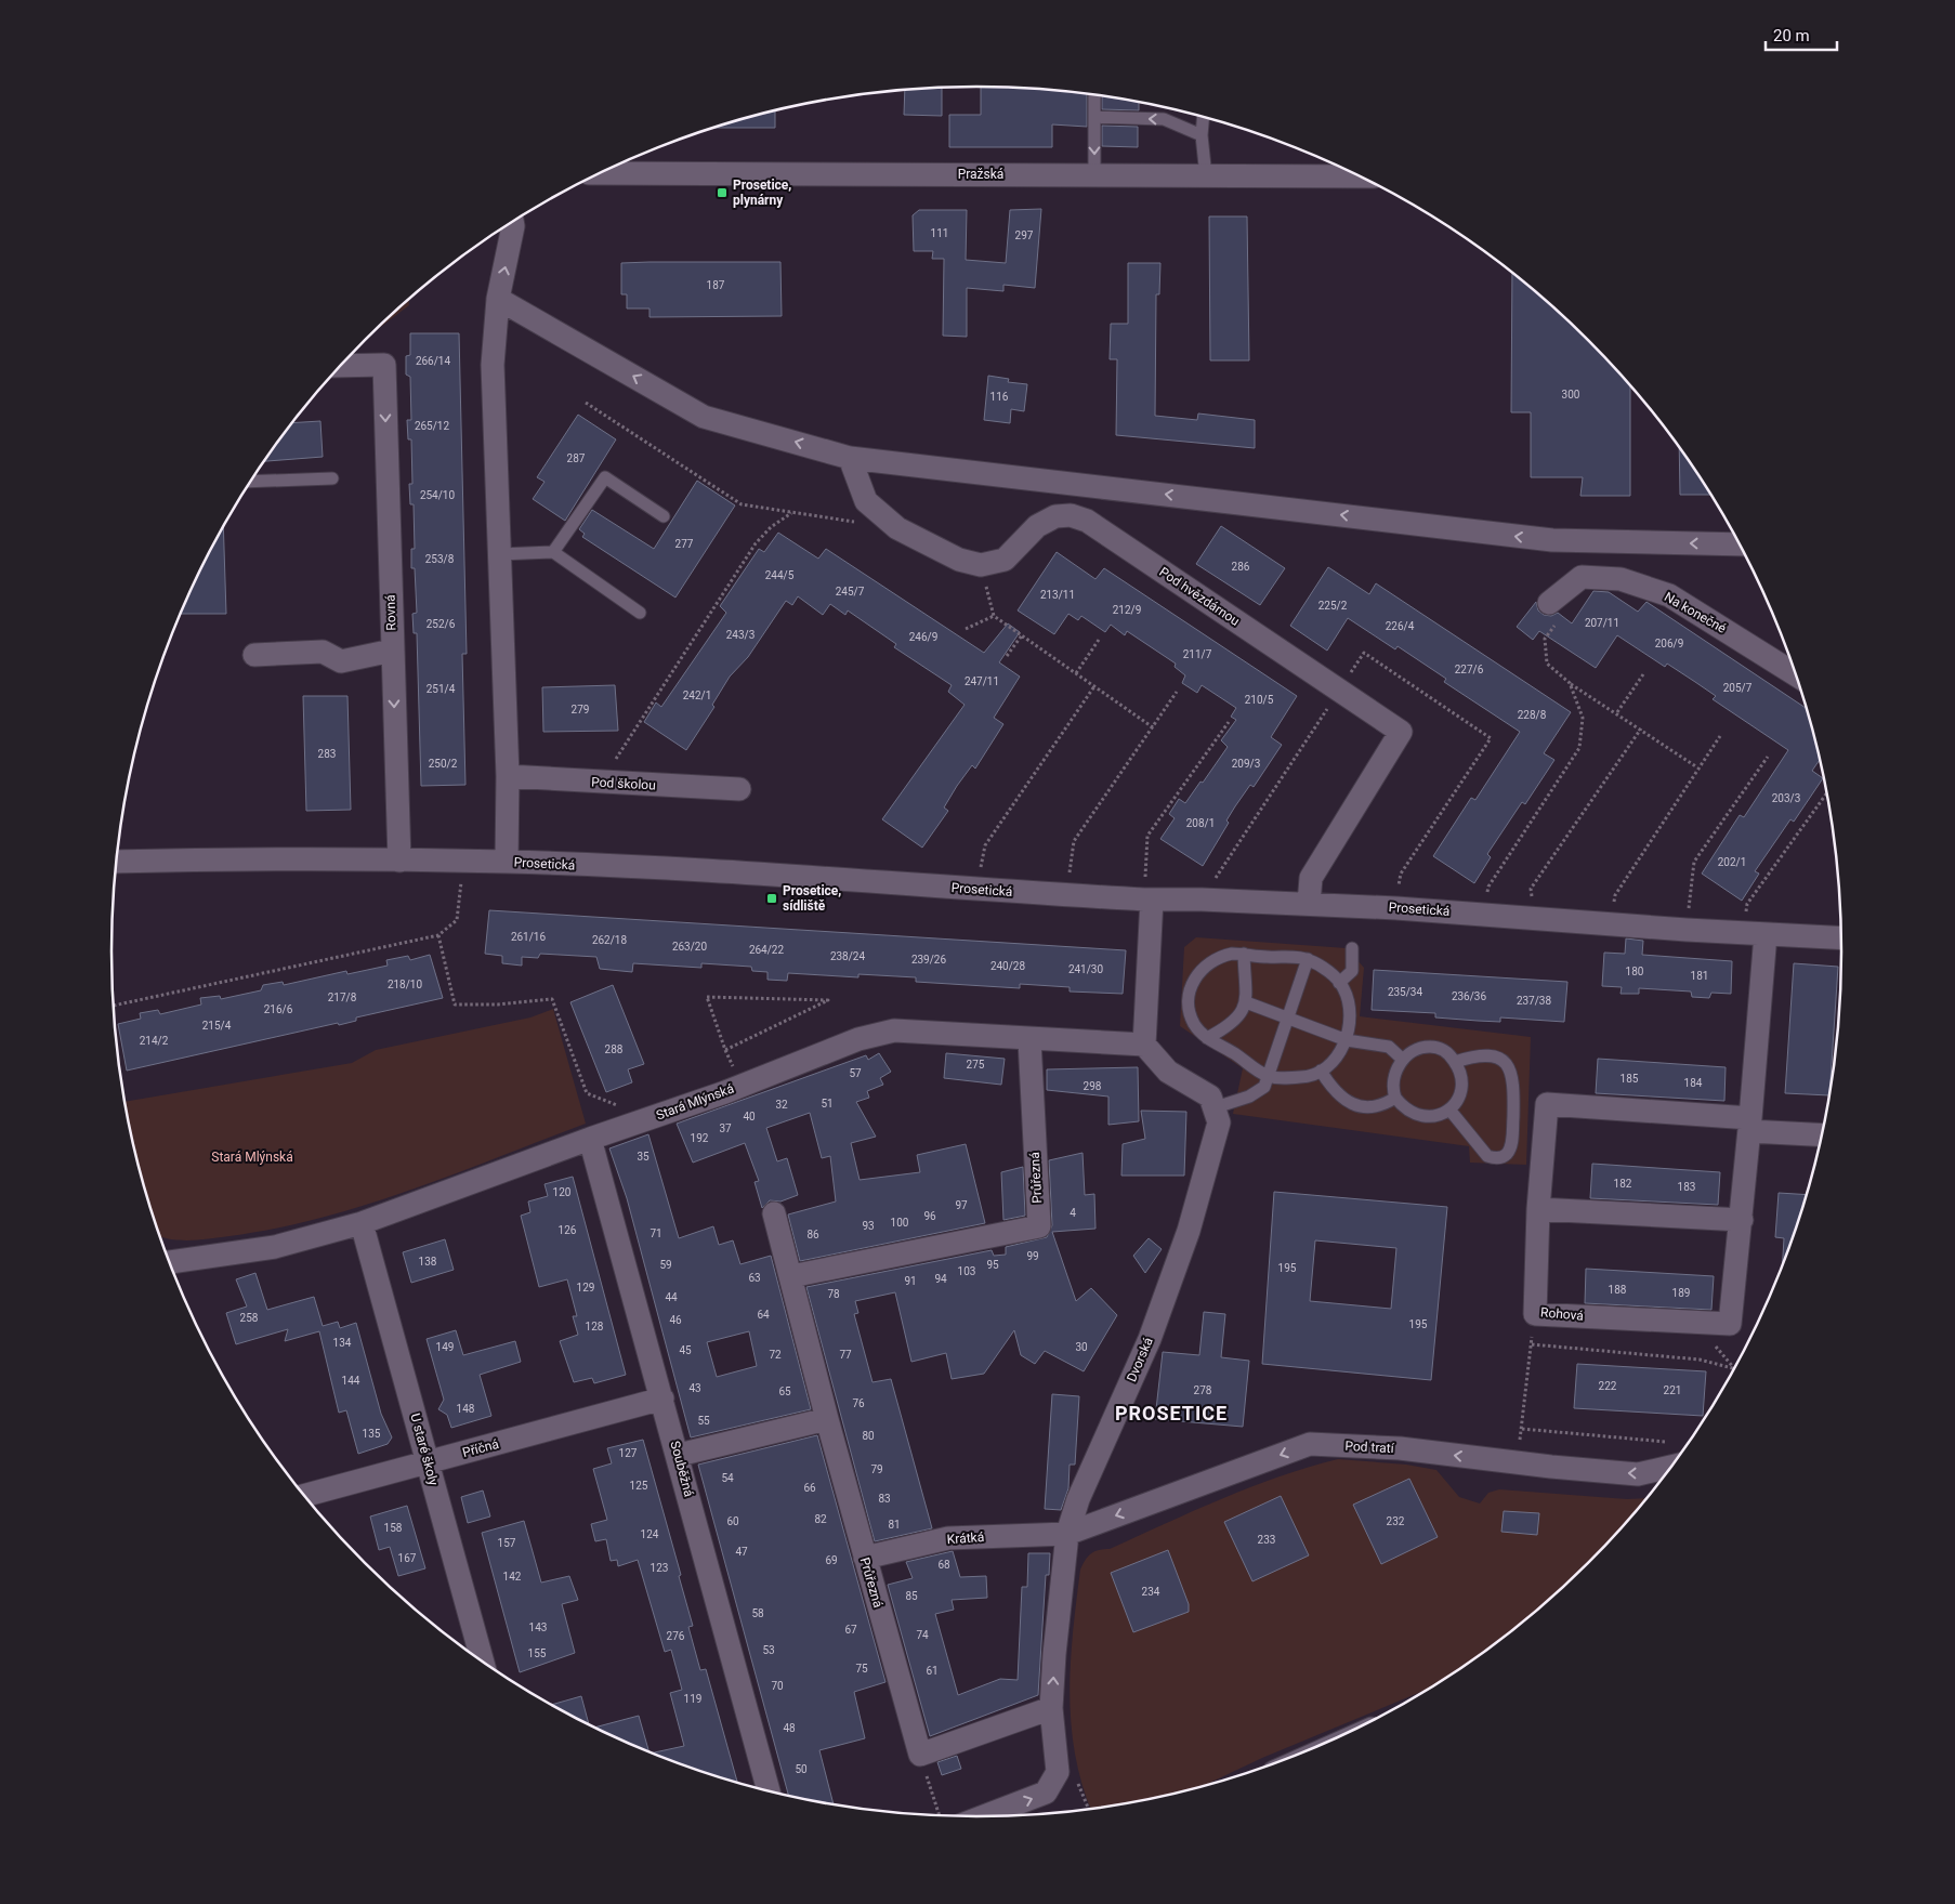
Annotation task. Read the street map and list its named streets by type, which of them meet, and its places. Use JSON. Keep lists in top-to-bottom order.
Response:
{
  "streets": {
    "street": [
      "Pražská",
      "Pod hvězdárnou",
      "Rovná",
      "Na konečné",
      "Pod školou",
      "Prosetická",
      "Stará Mlýnská",
      "Průřezná",
      "Rohová",
      "Dvorská",
      "Pod tratí",
      "Příčná",
      "U staré školy",
      "Souběžná",
      "Krátká"
    ]
  },
  "crossings": [
    ["Pod hvězdárnou", "Prosetická"],
    ["Rovná", "Prosetická"],
    ["Prosetická", "Rohová"],
    ["Stará Mlýnská", "Průřezná"],
    ["Stará Mlýnská", "U staré školy"],
    ["Stará Mlýnská", "Souběžná"],
    ["Průřezná", "Dvorská"],
    ["Průřezná", "Krátká"],
    ["Dvorská", "Pod tratí"],
    ["Dvorská", "Krátká"],
    ["Pod tratí", "Krátká"],
    ["Příčná", "U staré školy"],
    ["Příčná", "Souběžná"]
  ],
  "one_way": ["Dvorská", "Pod tratí"],
  "districts": ["PROSETICE"],
  "parks": ["Stará Mlýnská"],
  "places": {
    "transit": ["Prosetice, plynárny", "Prosetice, sídliště"]
  },
  "house_numbers": [
    "111",
    "297",
    "187",
    "266/14",
    "300",
    "116",
    "265/12",
    "287",
    "254/10",
    "277",
    "253/8",
    "286",
    "244/5",
    "245/7",
    "213/11",
    "225/2",
    "212/9",
    "207/11",
    "252/6",
    "226/4",
    "243/3",
    "246/9",
    "206/9",
    "211/7",
    "227/6",
    "247/11",
    "205/7",
    "251/4",
    "242/1",
    "210/5",
    "279",
    "228/8",
    "283",
    "250/2",
    "209/3",
    "203/3",
    "208/1",
    "202/1",
    "261/16",
    "262/18",
    "263/20",
    "264/22",
    "238/24",
    "239/26",
    "240/28",
    "241/30",
    "180",
    "181",
    "218/10",
    "235/34",
    "236/36",
    "217/8",
    "237/38",
    "216/6",
    "215/4",
    "214/2",
    "288",
    "275",
    "57",
    "185",
    "184",
    "298",
    "51",
    "32",
    "40",
    "37",
    "192",
    "35",
    "182",
    "183",
    "120",
    "97",
    "4",
    "96",
    "100",
    "93",
    "126",
    "71",
    "86",
    "99",
    "138",
    "59",
    "95",
    "195",
    "103",
    "63",
    "94",
    "91",
    "129",
    "188",
    "189",
    "78",
    "44",
    "64",
    "258",
    "46",
    "195",
    "128",
    "134",
    "149",
    "30",
    "45",
    "72",
    "77",
    "144",
    "222",
    "43",
    "278",
    "221",
    "65",
    "76",
    "148",
    "55",
    "135",
    "80",
    "127",
    "79",
    "54",
    "125",
    "66",
    "83",
    "82",
    "60",
    "232",
    "81",
    "158",
    "124",
    "233",
    "157",
    "47",
    "167",
    "69",
    "68",
    "123",
    "142",
    "234",
    "85",
    "58",
    "143",
    "67",
    "74",
    "276",
    "53",
    "155",
    "75",
    "61",
    "70",
    "119",
    "48",
    "50"
  ],
  "scale_bar": "20 m"
}
